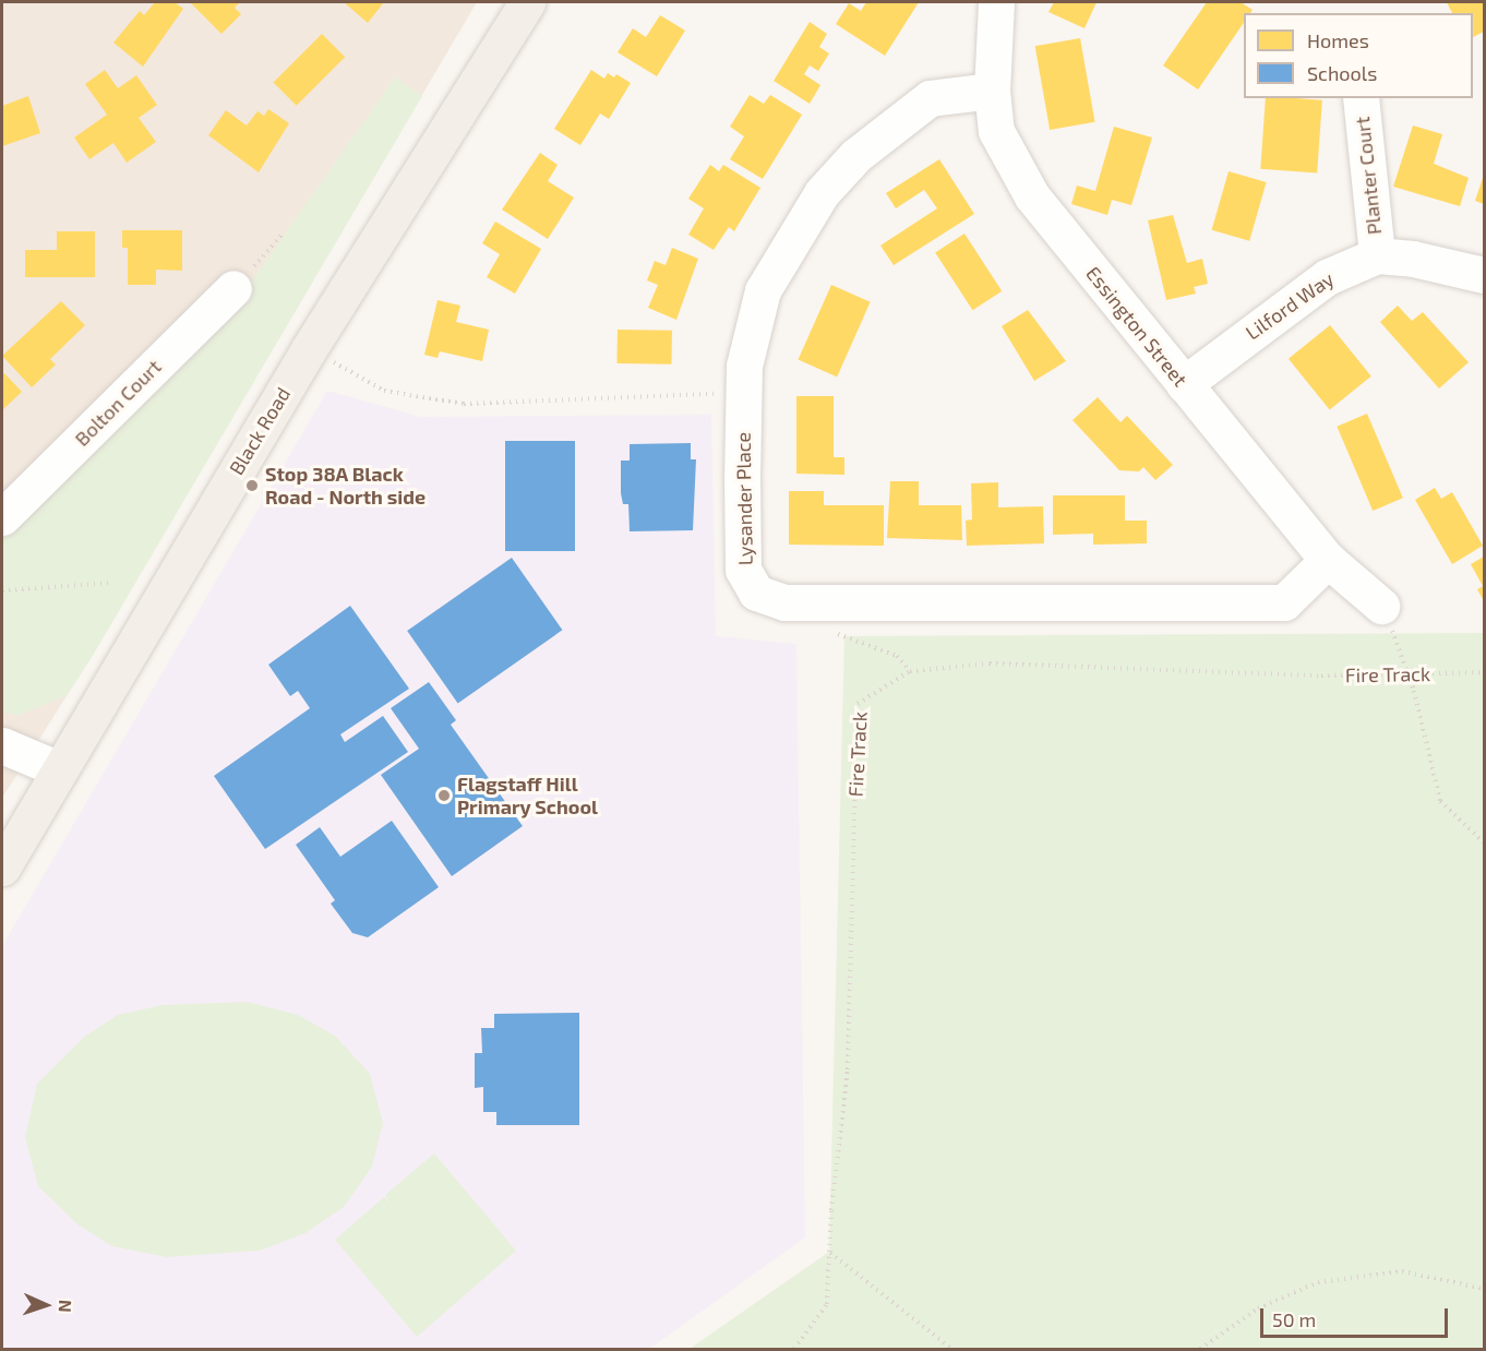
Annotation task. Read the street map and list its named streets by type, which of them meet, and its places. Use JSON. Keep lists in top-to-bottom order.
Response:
{
  "streets": {
    "main road": ["Black Road"],
    "street": [
      "Planter Court",
      "Lilford Way",
      "Essington Street",
      "Bolton Court",
      "Lysander Place"
    ],
    "path": ["Fire Track"]
  },
  "crossings": [
    ["Planter Court", "Lilford Way"],
    ["Lilford Way", "Essington Street"],
    ["Essington Street", "Lysander Place"]
  ],
  "places": ["Stop 38A Black Road - North side", "Flagstaff Hill Primary School"],
  "legend": ["Homes", "Schools"],
  "scale_bar": "50 m",
  "north": "right"
}
